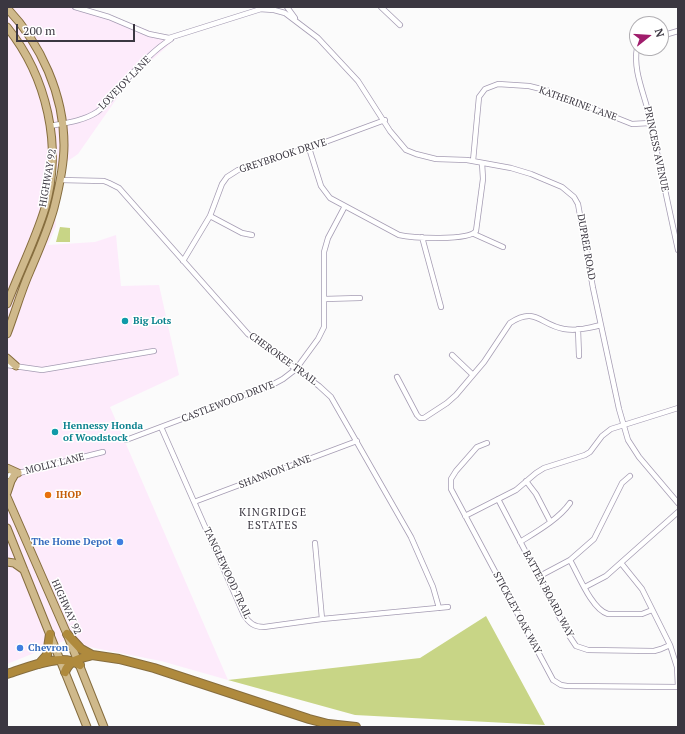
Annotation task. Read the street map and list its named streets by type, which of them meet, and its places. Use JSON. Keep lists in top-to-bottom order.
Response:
{
  "streets": {
    "main road": ["HIGHWAY 92"],
    "street": [
      "LOVEJOY LANE",
      "KATHERINE LANE",
      "PRINCESS AVENUE",
      "GREYBROOK DRIVE",
      "DUPREE ROAD",
      "CHEROKEE TRAIL",
      "CASTLEWOOD DRIVE",
      "MOLLY LANE",
      "SHANNON LANE",
      "TANGLEWOOD TRAIL",
      "BATTEN BOARD WAY",
      "STICKLEY OAK WAY"
    ]
  },
  "crossings": [
    ["LOVEJOY LANE", "HIGHWAY 92"],
    ["KATHERINE LANE", "PRINCESS AVENUE"],
    ["KATHERINE LANE", "DUPREE ROAD"],
    ["GREYBROOK DRIVE", "DUPREE ROAD"],
    ["GREYBROOK DRIVE", "CHEROKEE TRAIL"],
    ["HIGHWAY 92", "CHEROKEE TRAIL"],
    ["CHEROKEE TRAIL", "CASTLEWOOD DRIVE"],
    ["CHEROKEE TRAIL", "SHANNON LANE"],
    ["CHEROKEE TRAIL", "TANGLEWOOD TRAIL"],
    ["CASTLEWOOD DRIVE", "TANGLEWOOD TRAIL"],
    ["SHANNON LANE", "TANGLEWOOD TRAIL"]
  ],
  "districts": ["KINGRIDGE ESTATES"],
  "places": [
    "Big Lots",
    "Hennessy Honda of Woodstock",
    "IHOP",
    "The Home Depot",
    "Chevron"
  ],
  "scale_bar": "200 m",
  "north": "right"
}
